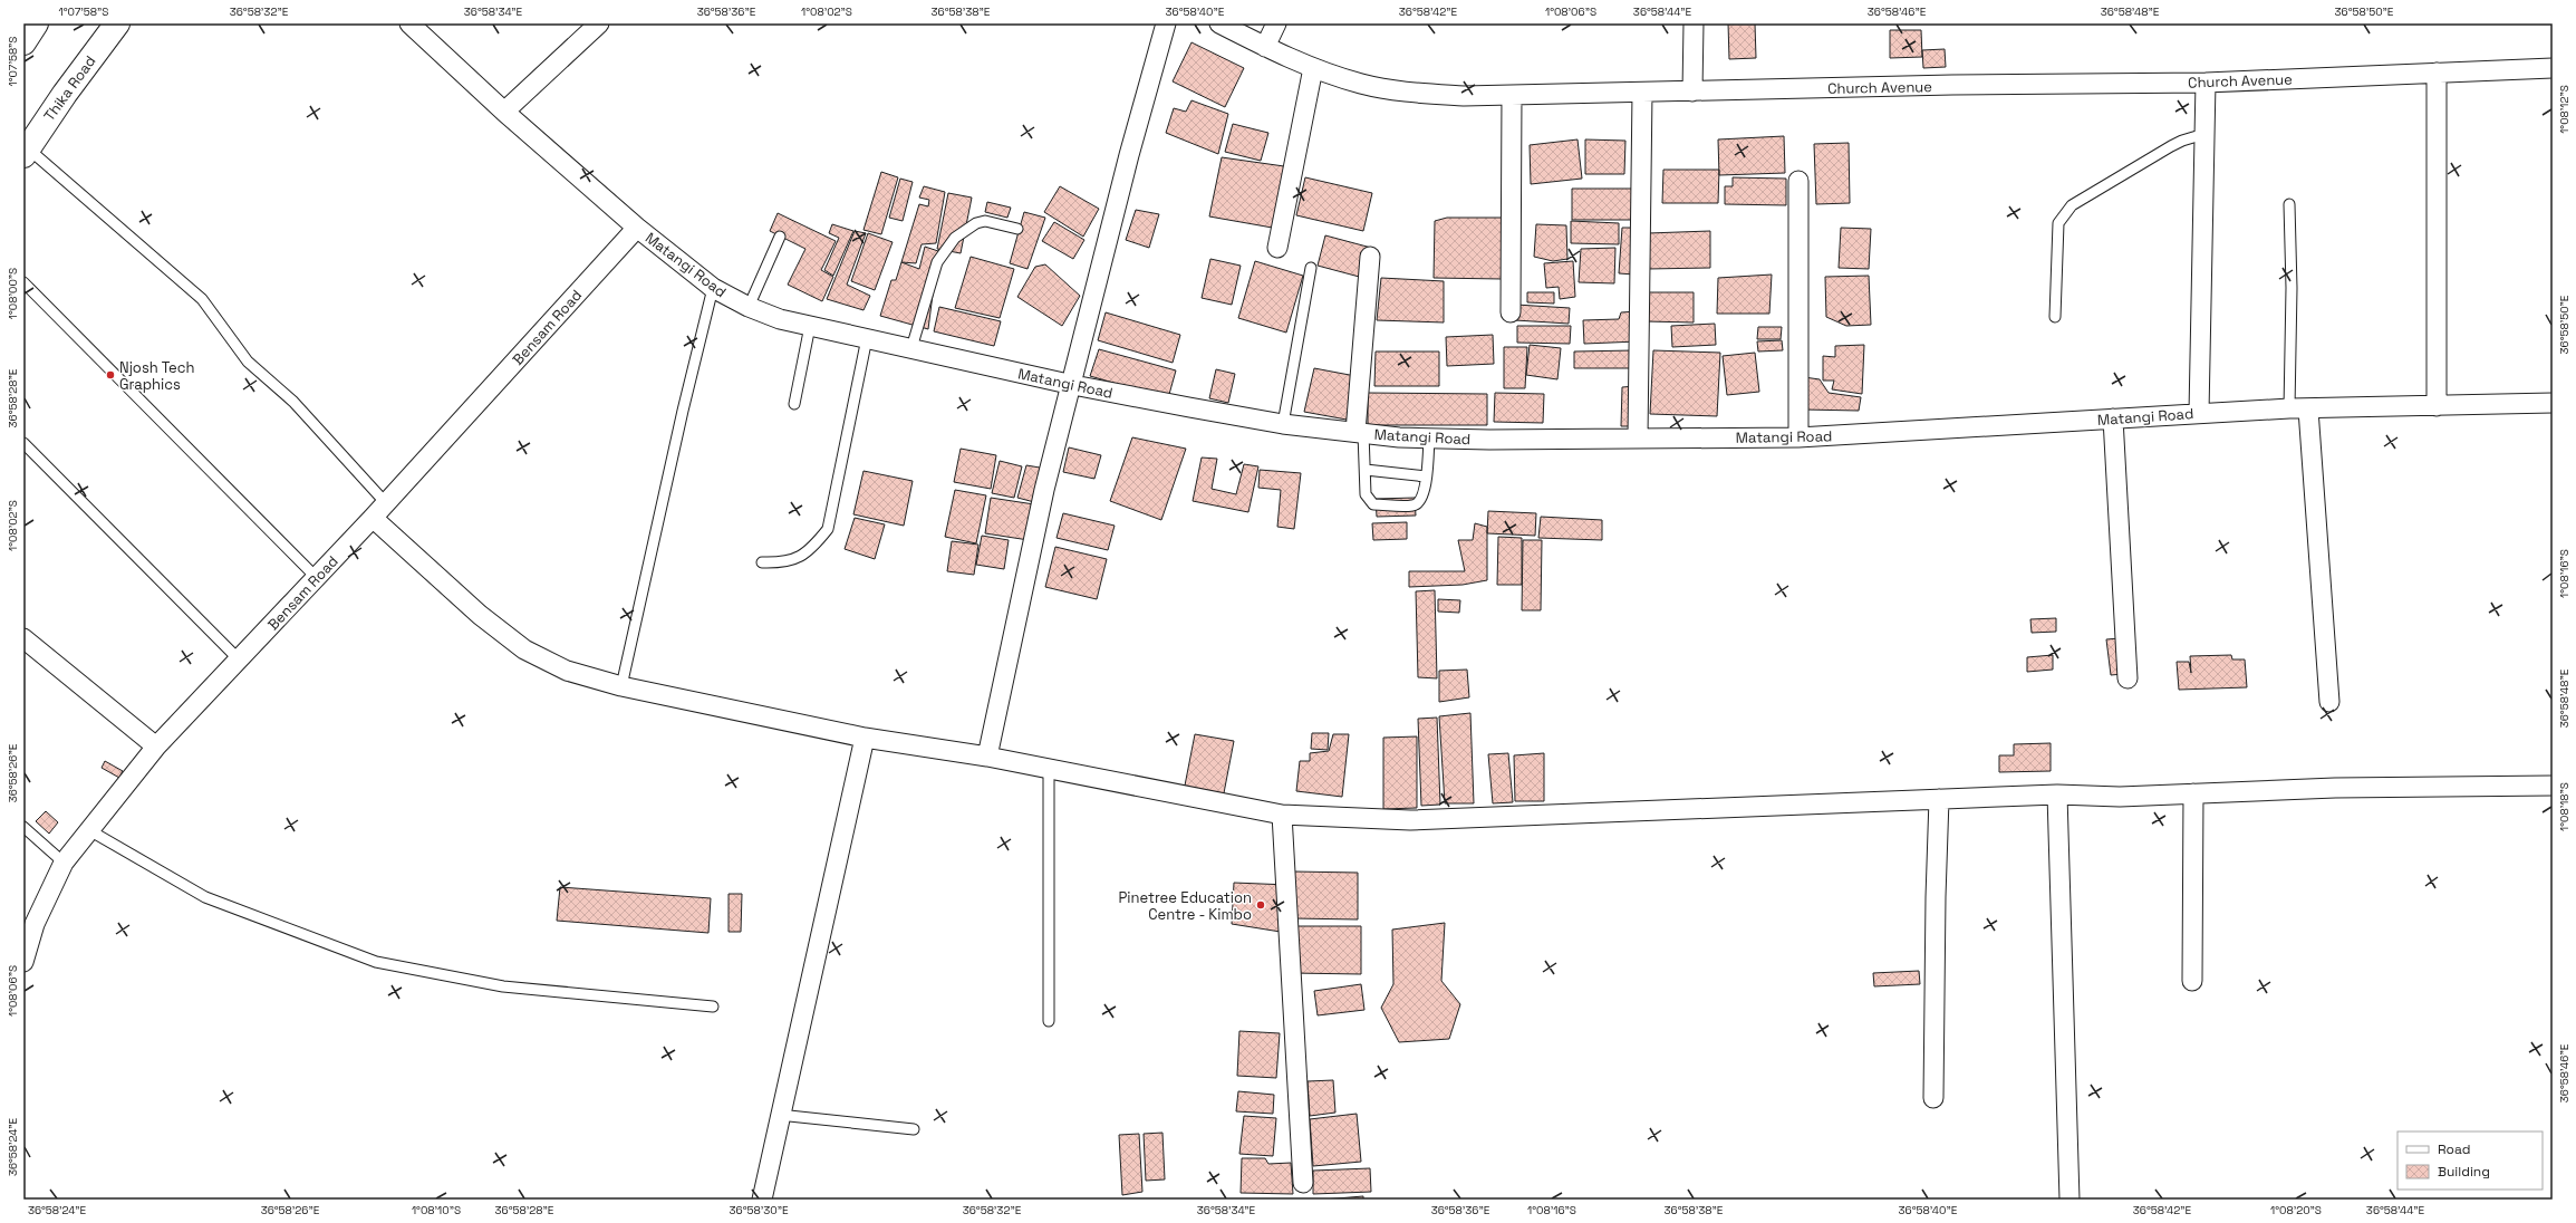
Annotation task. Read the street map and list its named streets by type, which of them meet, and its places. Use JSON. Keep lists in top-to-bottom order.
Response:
{
  "streets": {
    "main road": ["Thika Road"],
    "street": ["Church Avenue", "Matangi Road", "Bensam Road"]
  },
  "crossings": [
    ["Matangi Road", "Bensam Road"]
  ],
  "places": ["Njosh Tech Graphics", "Pinetree Education Centre - Kimbo"],
  "legend": ["Road", "Building"],
  "coordinates": [
    "1°07'58\"S",
    "36°58'32\"E",
    "36°58'34\"E",
    "36°58'36\"E",
    "1°08'02\"S",
    "36°58'38\"E",
    "36°58'40\"E",
    "36°58'42\"E",
    "1°08'06\"S",
    "36°58'44\"E",
    "36°58'46\"E",
    "36°58'48\"E",
    "36°58'50\"E",
    "1°08'12\"S",
    "1°08'00\"S",
    "36°58'28\"E",
    "1°08'16\"S",
    "36°58'26\"E",
    "1°08'18\"S",
    "36°58'24\"E",
    "1°08'10\"S",
    "36°58'30\"E",
    "1°08'20\"S"
  ]
}
